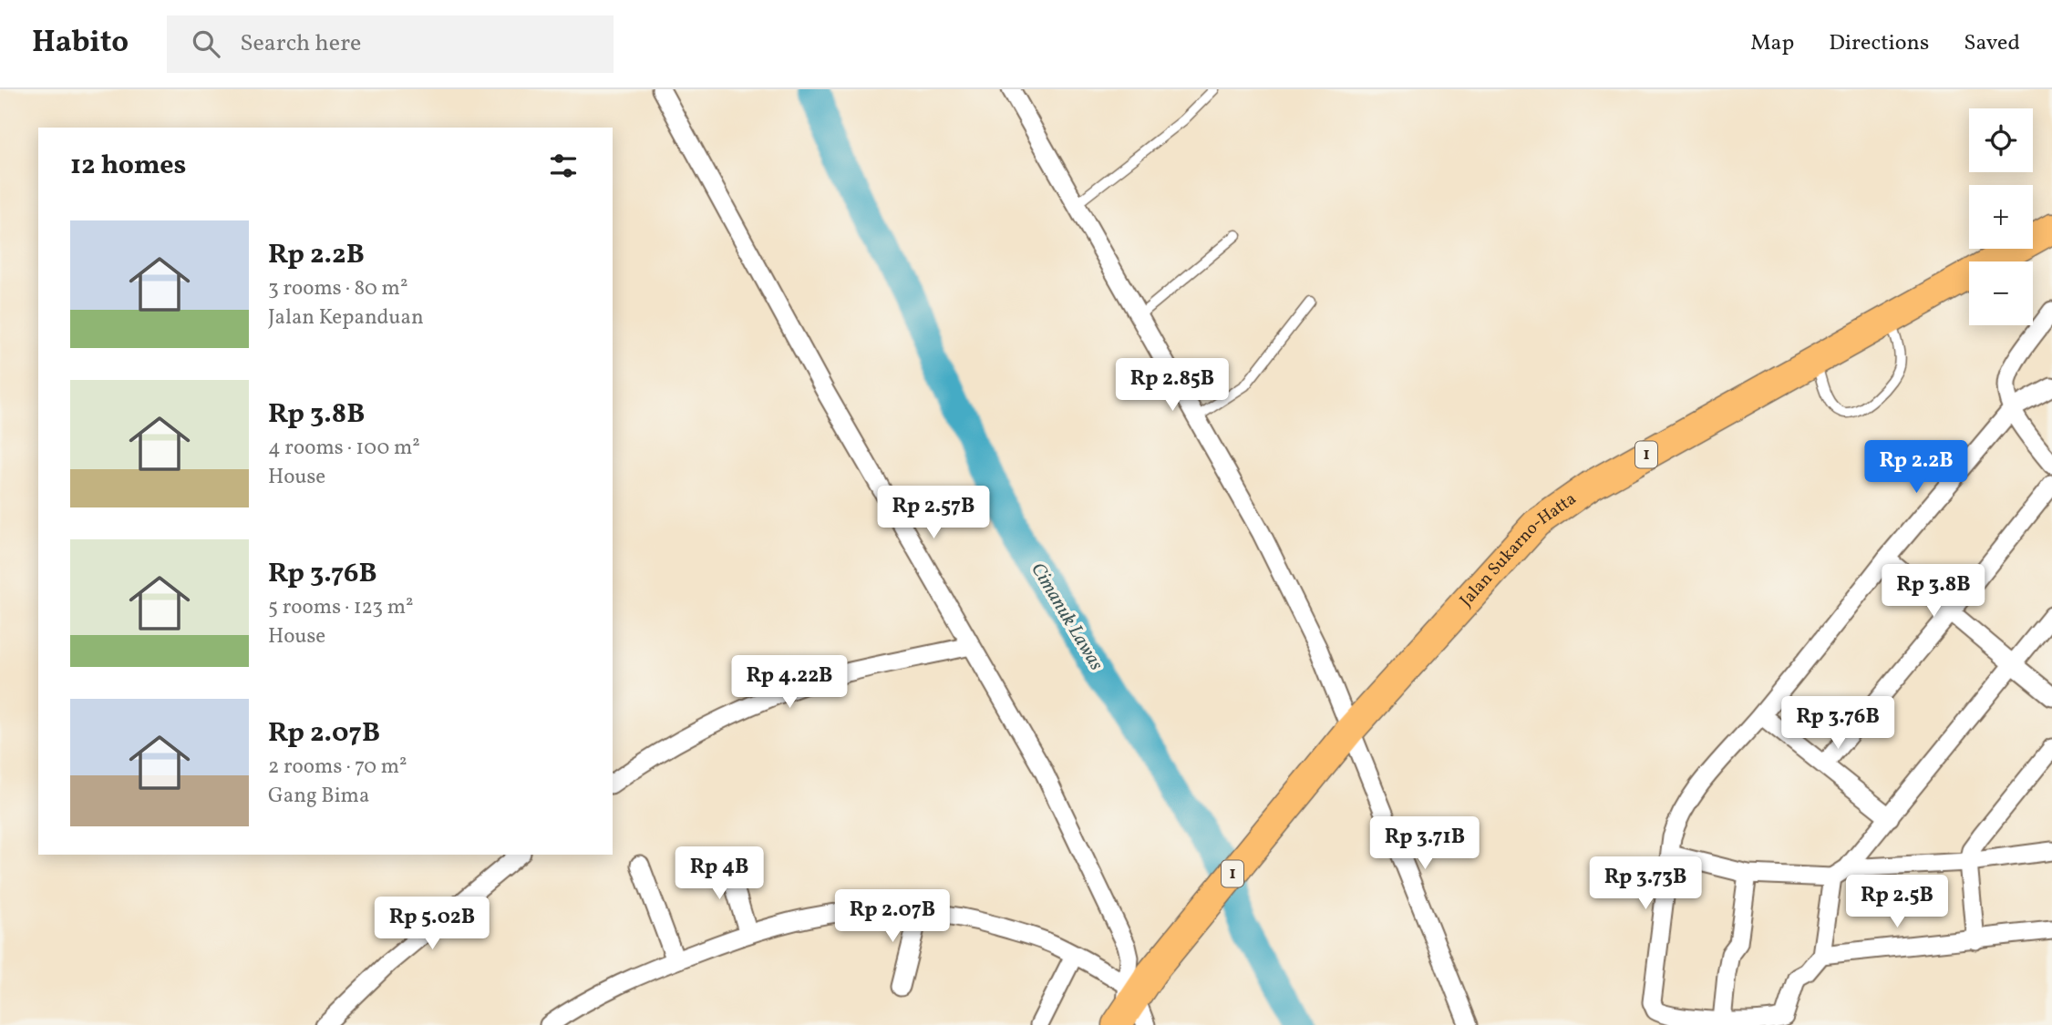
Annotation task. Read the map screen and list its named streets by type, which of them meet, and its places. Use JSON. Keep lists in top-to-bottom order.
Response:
{
  "streets": {
    "highway": ["1", "Jalan Sukarno-Hatta"]
  },
  "water": ["Cimanuk Lawas"],
  "page": {
    "header": "Habito",
    "search": "Search here",
    "nav": ["Map", "Directions", "Saved"],
    "map_buttons": ["+", "−"],
    "heading": "12 homes",
    "list": [
      {
        "name": "Rp 2.2B",
        "note": "3 rooms · 80 m² · Jalan Kepanduan"
      },
      {
        "name": "Rp 3.8B",
        "note": "4 rooms · 100 m² · House"
      },
      {
        "name": "Rp 3.76B",
        "note": "5 rooms · 123 m² · House"
      },
      {
        "name": "Rp 2.07B",
        "note": "2 rooms · 70 m² · Gang Bima"
      }
    ],
    "price": [
      "Rp 2.85B",
      "Rp 2.2B",
      "Rp 2.57B",
      "Rp 3.8B",
      "Rp 4.22B",
      "Rp 3.76B",
      "Rp 3.71B",
      "Rp 4B",
      "Rp 3.73B",
      "Rp 2.5B",
      "Rp 2.07B",
      "Rp 5.02B"
    ]
  }
}
